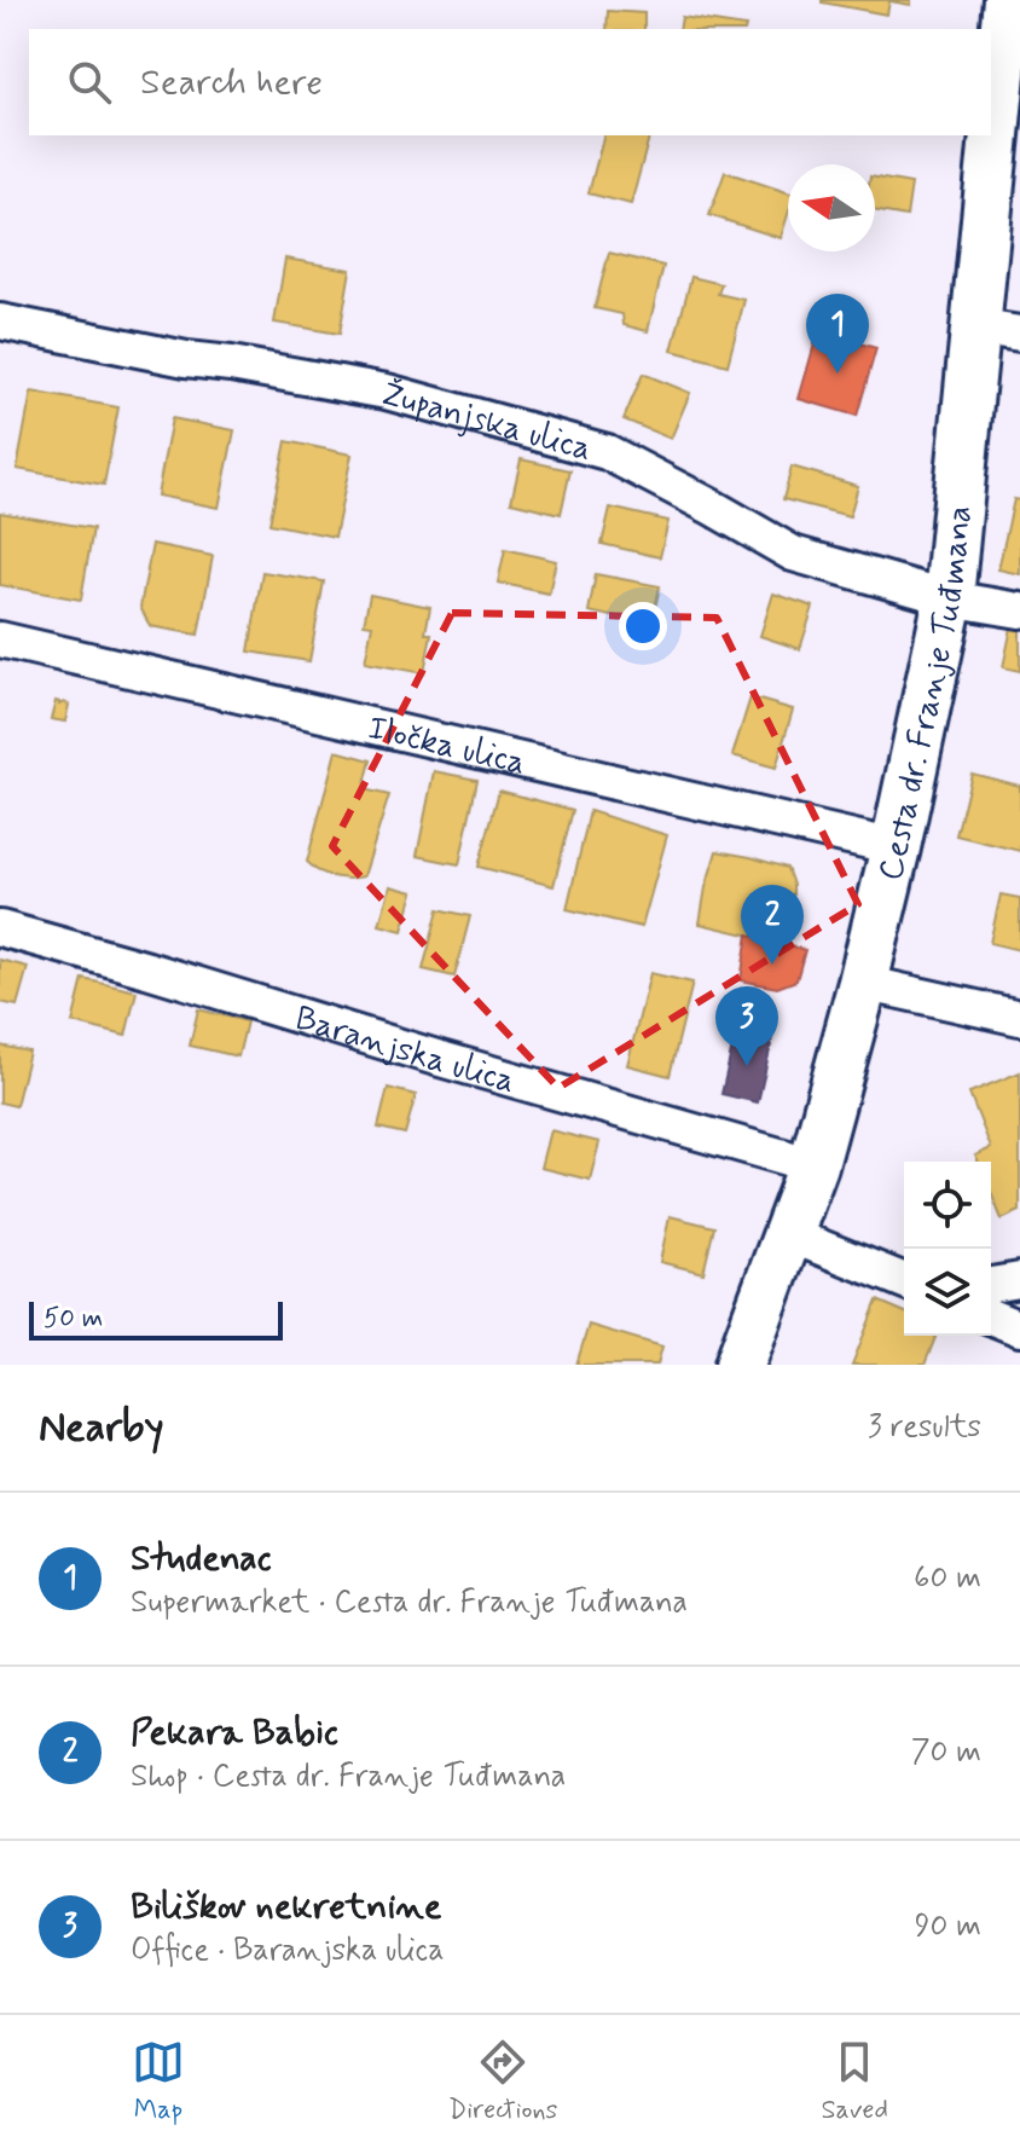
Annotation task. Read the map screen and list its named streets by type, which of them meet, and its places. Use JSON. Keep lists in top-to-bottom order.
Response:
{
  "streets": {
    "main road": ["Cesta dr. Franje Tuđmana"],
    "street": ["Županjska ulica", "Iločka ulica", "Baranjska ulica"]
  },
  "crossings": [
    ["Županjska ulica", "Cesta dr. Franje Tuđmana"],
    ["Cesta dr. Franje Tuđmana", "Iločka ulica"],
    ["Cesta dr. Franje Tuđmana", "Baranjska ulica"]
  ],
  "scale_bar": "50 m",
  "north": "left",
  "page": {
    "search": "Search here",
    "pins": ["1", "2", "3"],
    "scale": "50 m",
    "heading": ["Nearby", "3 results"],
    "list": [
      {
        "mark": "1",
        "name": "Studenac",
        "note": "Supermarket · Cesta dr. Franje Tuđmana",
        "value": "60 m"
      },
      {
        "mark": "2",
        "name": "Pekara Babic",
        "note": "Shop · Cesta dr. Franje Tuđmana",
        "value": "70 m"
      },
      {
        "mark": "3",
        "name": "Biliškov nekretnine",
        "note": "Office · Baranjska ulica",
        "value": "90 m"
      }
    ],
    "nav": ["Map", "Directions", "Saved"]
  }
}
